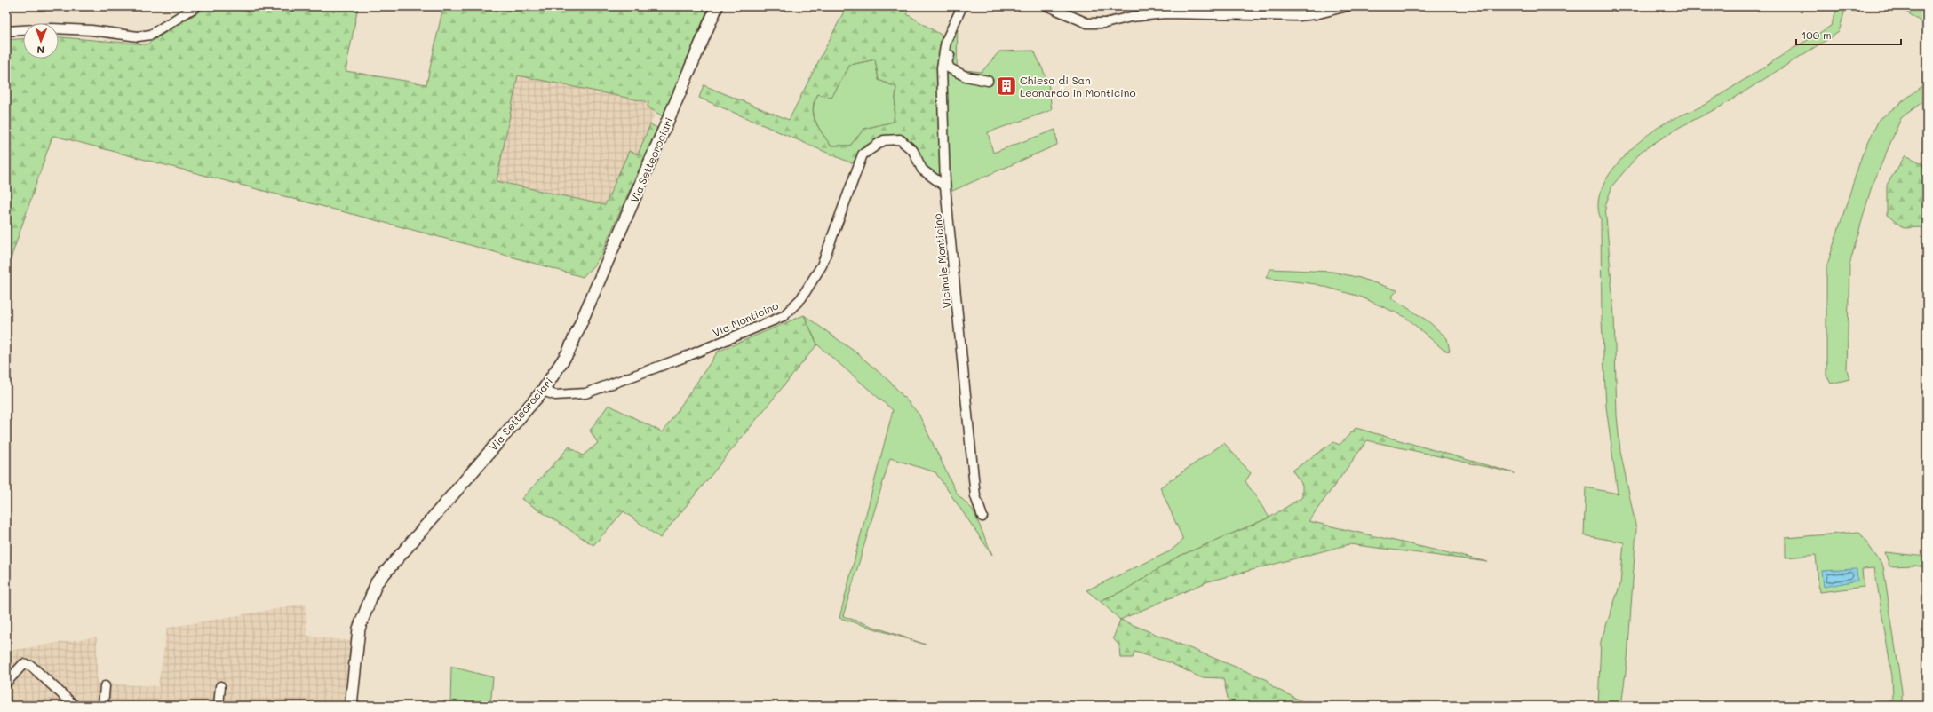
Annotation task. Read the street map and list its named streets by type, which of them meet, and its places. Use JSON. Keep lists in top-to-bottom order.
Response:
{
  "streets": {
    "main road": ["Via Settecrociari"],
    "street": ["Vicinale Monticino", "Via Monticino"]
  },
  "crossings": [
    ["Via Settecrociari", "Via Monticino"],
    ["Vicinale Monticino", "Via Monticino"]
  ],
  "places": {
    "building": ["Chiesa di San Leonardo in Monticino"]
  },
  "scale_bar": "100 m",
  "north": "bottom"
}
